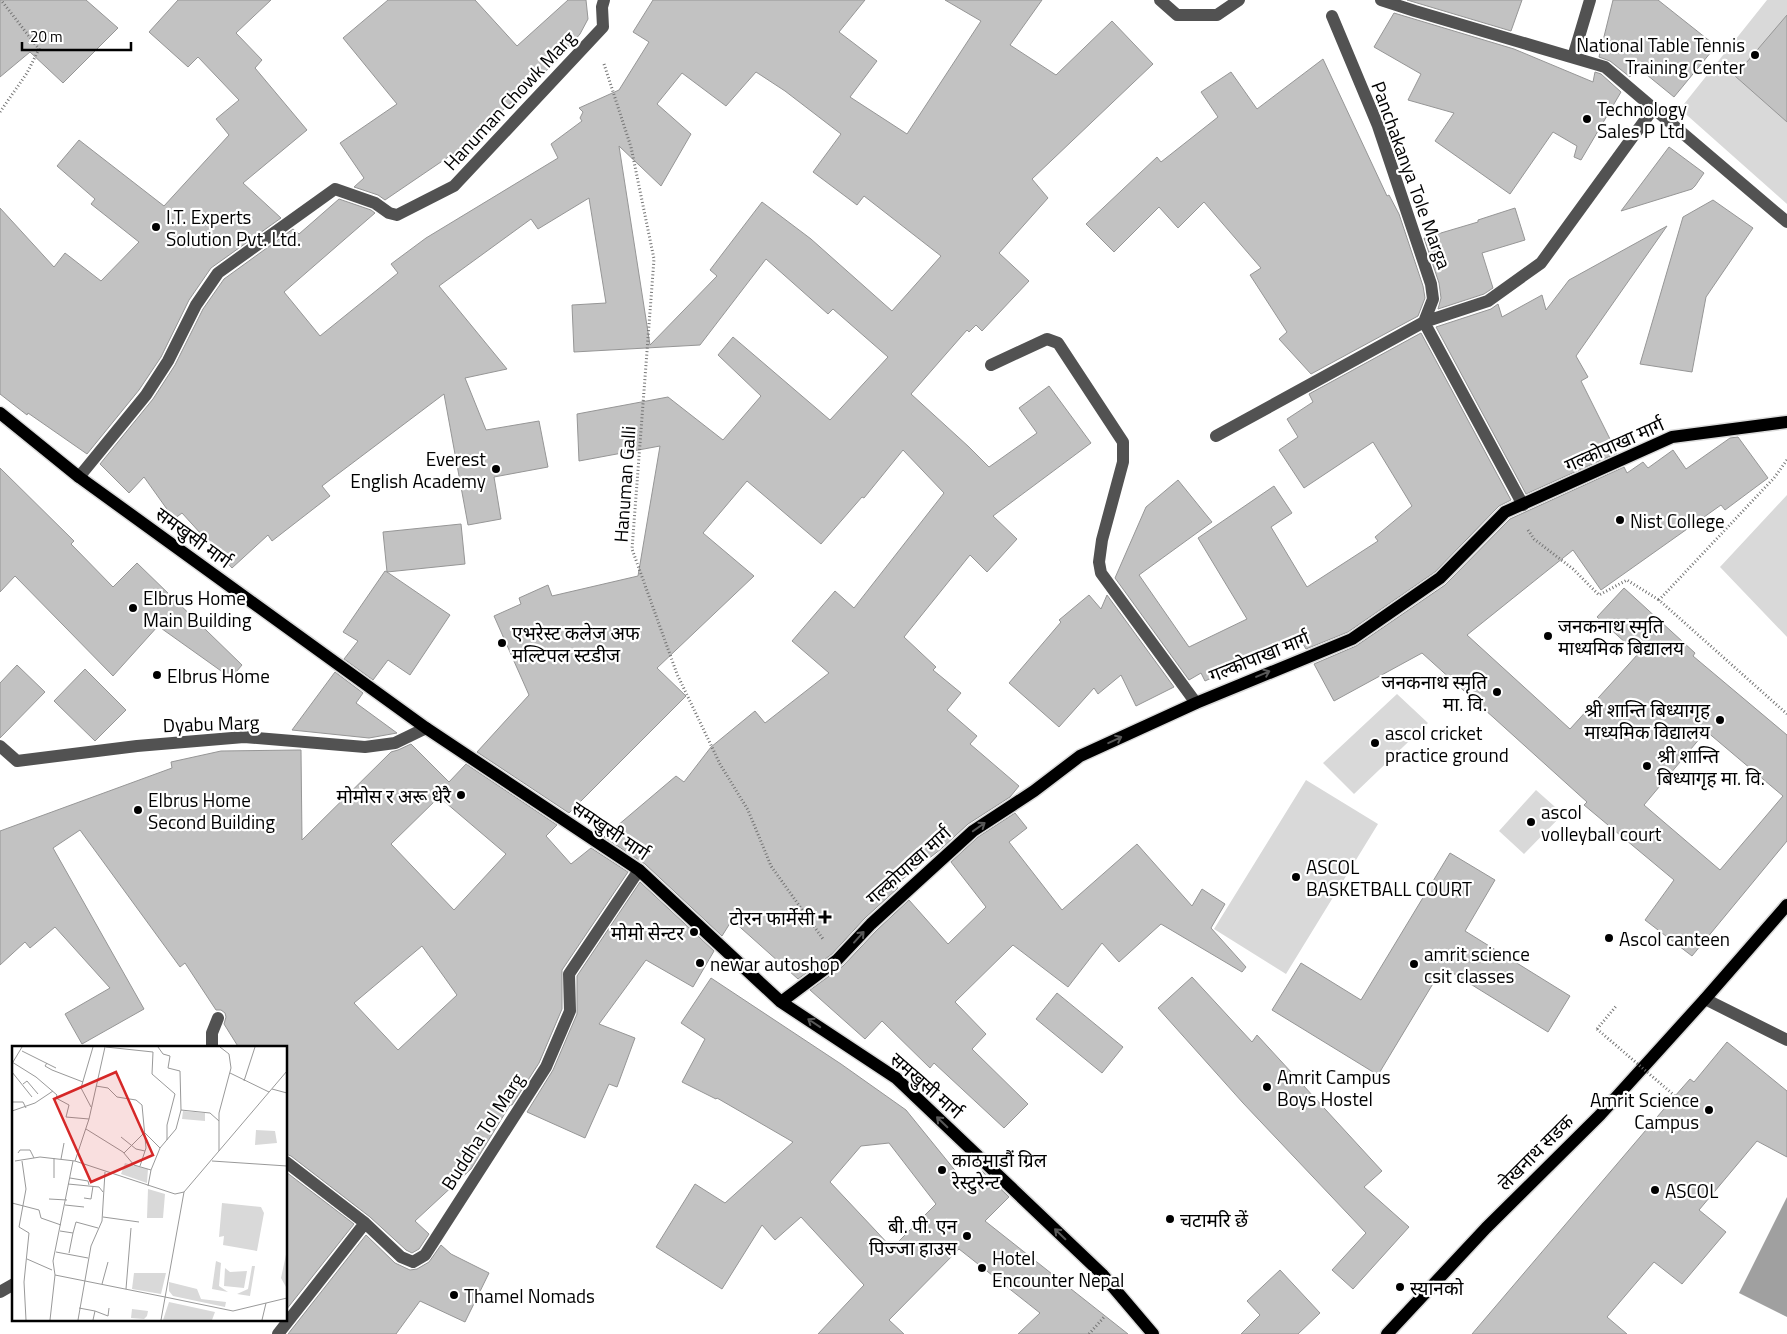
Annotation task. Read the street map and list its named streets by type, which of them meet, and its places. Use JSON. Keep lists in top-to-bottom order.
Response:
{
  "streets": {
    "main road": ["गल्कोपाखा मार्ग", "समखुसी मार्ग", "लेखनाथ सडक"],
    "street": [
      "Hanuman Chowk Marg",
      "Panchakanya Tole Marga",
      "Dyabu Marg",
      "Buddha Tol Marg"
    ],
    "path": ["Hanuman Galli"]
  },
  "crossings": [
    ["Hanuman Chowk Marg", "Hanuman Galli"],
    ["Hanuman Chowk Marg", "समखुसी मार्ग"],
    ["गल्कोपाखा मार्ग", "Hanuman Galli"],
    ["गल्कोपाखा मार्ग", "समखुसी मार्ग"],
    ["समखुसी मार्ग", "Dyabu Marg"],
    ["समखुसी मार्ग", "Buddha Tol Marg"]
  ],
  "one_way": ["गल्कोपाखा मार्ग"],
  "places": {
    "other": [
      "National Table Tennis Training Center",
      "Technology Sales P Ltd",
      "I.T. Experts Solution Pvt. Ltd.",
      "Everest English Academy",
      "Nist College",
      "Elbrus Home Main Building",
      "जनकनाथ स्मृति माध्यमिक बिद्यालय",
      "एभरेस्ट कलेज अफ मल्टिपल स्टडीज",
      "Elbrus Home",
      "जनकनाथ स्मृति मा. वि.",
      "श्री शान्ति बिध्यागृह माध्यमिक विद्यालय",
      "ascol cricket practice ground",
      "श्री शान्ति बिध्यागृह मा. वि.",
      "मोमोस र अरू धेरै",
      "Elbrus Home Second Building",
      "ascol volleyball court",
      "ASCOL BASKETBALL COURT",
      "मोमो सेन्टर",
      "Ascol canteen",
      "newar autoshop",
      "amrit science csit classes",
      "Amrit Campus Boys Hostel",
      "Amrit Science Campus",
      "काठमाडौं ग्रिल रेस्टुरेन्ट",
      "ASCOL",
      "चटामरि छें",
      "बी. पी. एन पिज्जा हाउस",
      "Hotel Encounter Nepal",
      "स्यानको",
      "Thamel Nomads"
    ],
    "health": ["टोरन फार्मेसी"]
  },
  "scale_bar": "20 m"
}
